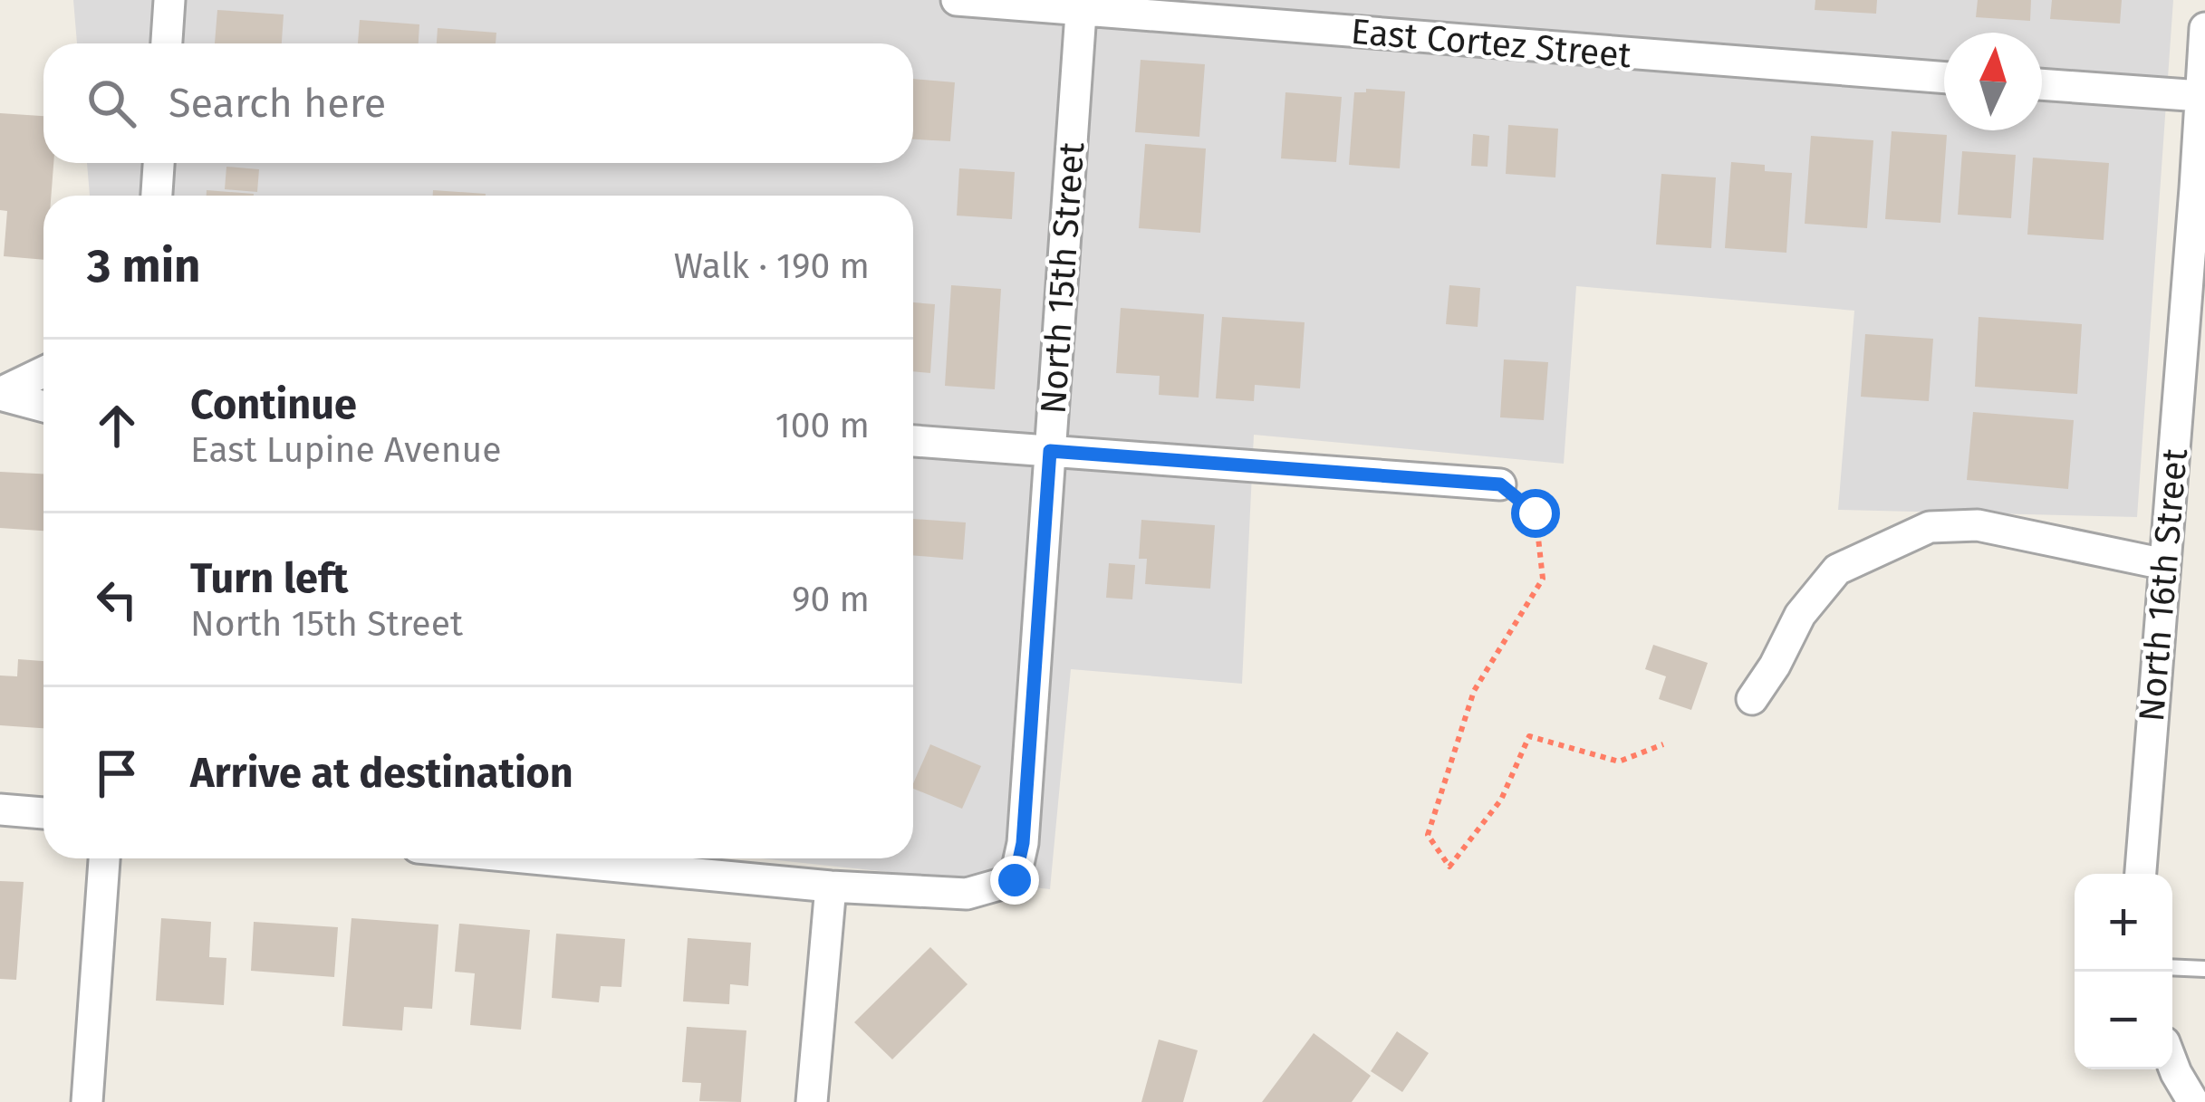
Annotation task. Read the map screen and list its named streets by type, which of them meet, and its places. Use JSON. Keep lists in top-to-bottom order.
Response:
{
  "streets": {
    "street": ["East Cortez Street", "North 15th Street", "North 16th Street"]
  },
  "crossings": [
    ["East Cortez Street", "North 15th Street"]
  ],
  "north": "top",
  "page": {
    "search": "Search here",
    "heading": ["3 min", "Walk · 190 m"],
    "list": [
      ["Continue", "East Lupine Avenue", "100 m"],
      ["Turn left", "North 15th Street", "90 m"],
      "Arrive at destination"
    ],
    "map_buttons": ["+", "−"]
  }
}
